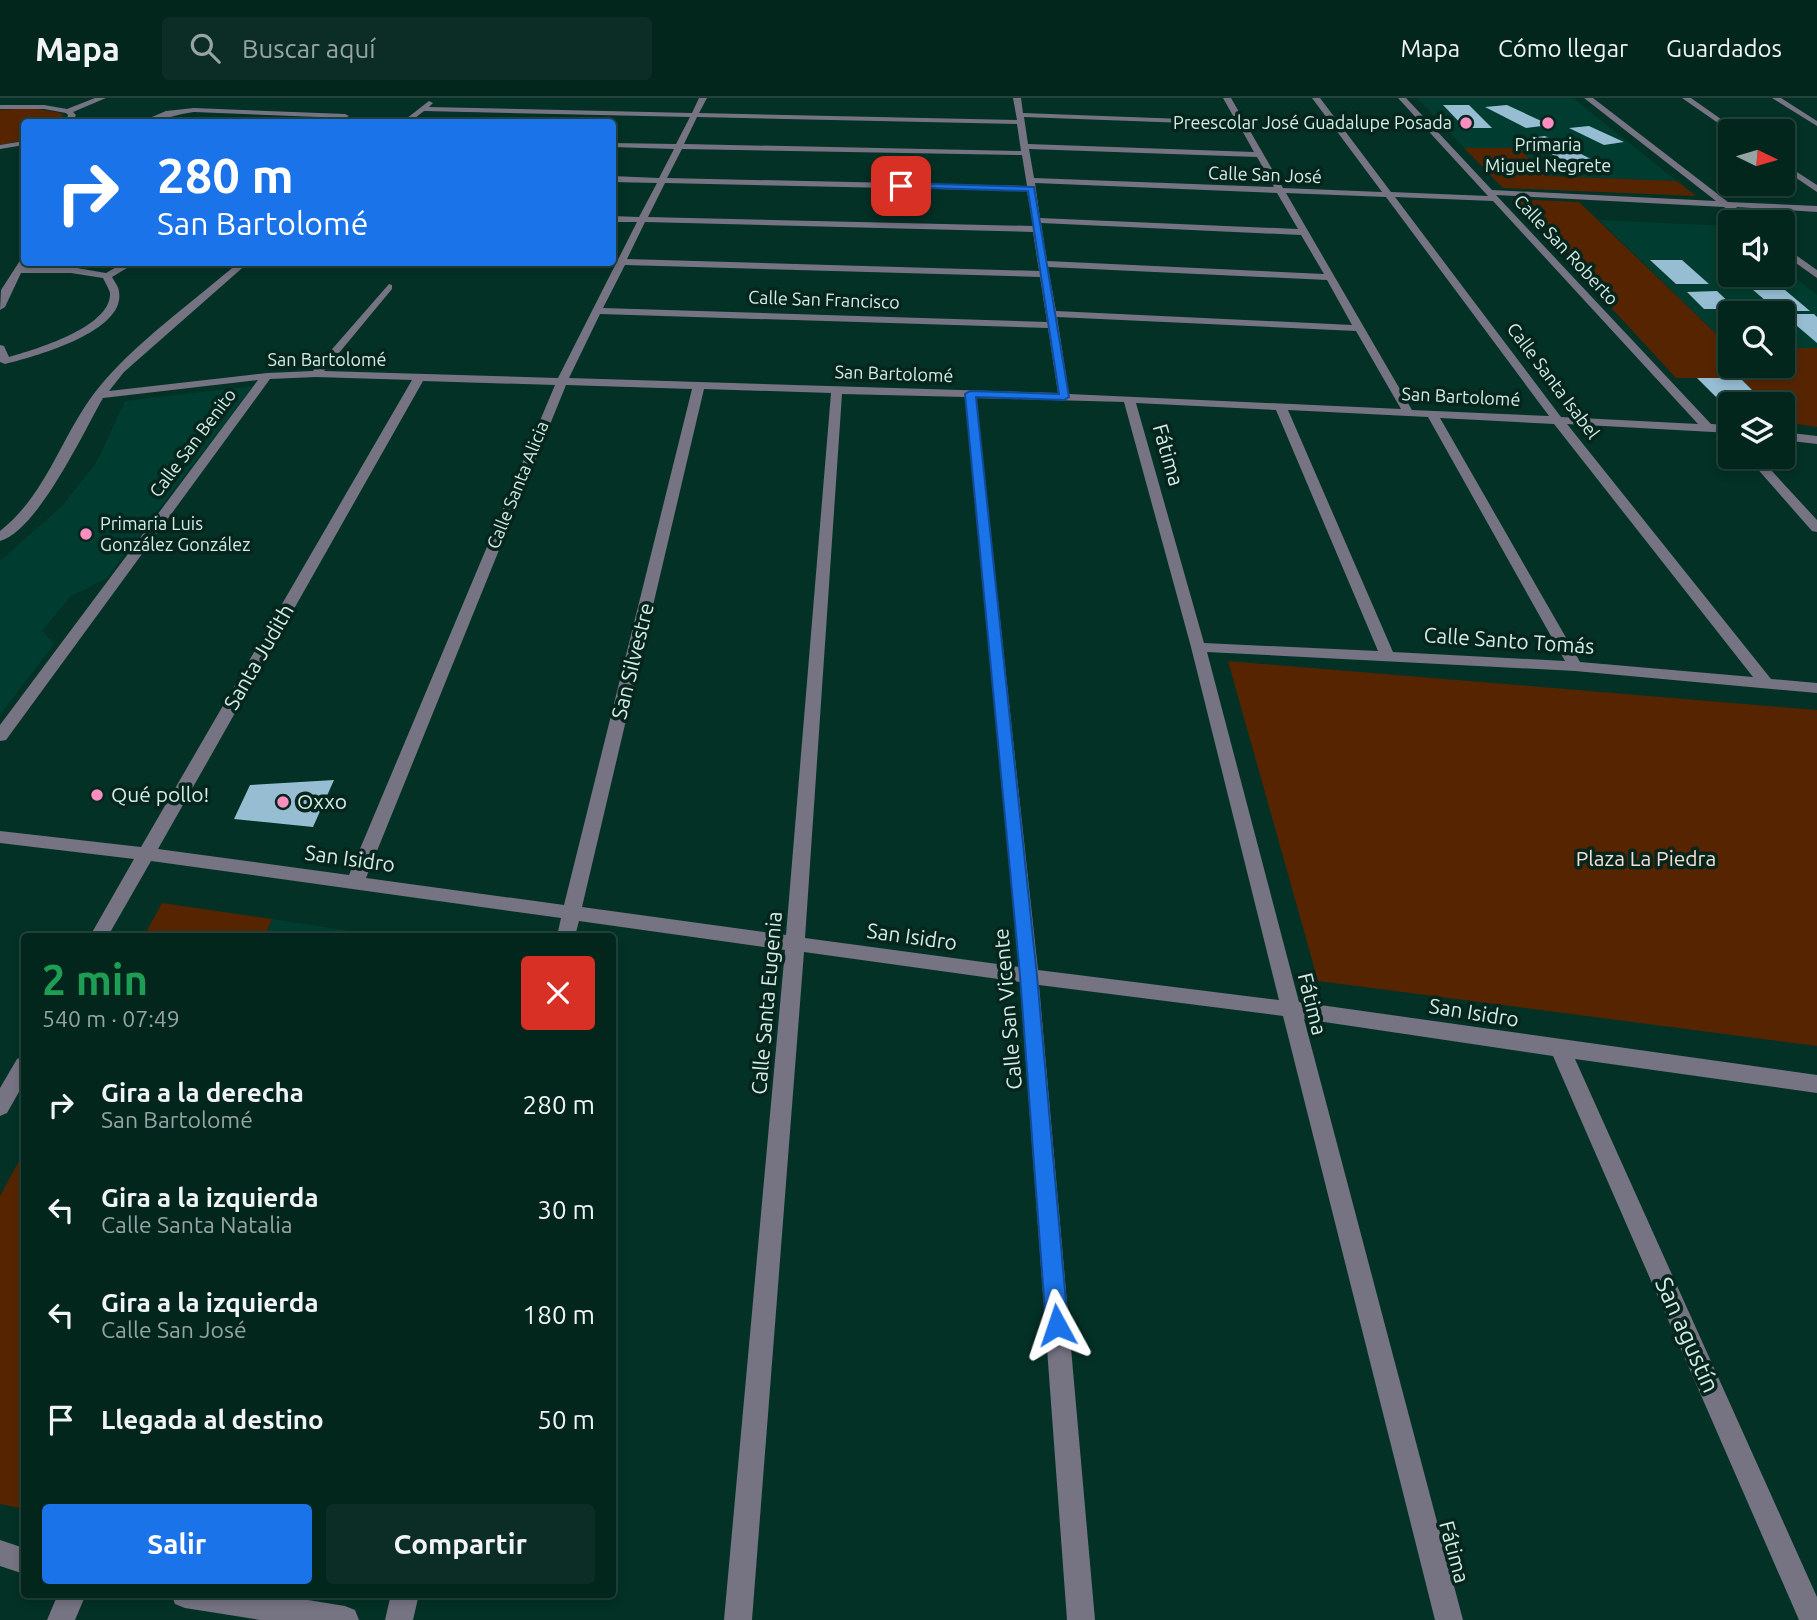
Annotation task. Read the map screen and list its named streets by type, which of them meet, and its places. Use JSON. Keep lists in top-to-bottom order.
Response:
{
  "streets": {
    "street": [
      "Calle San José",
      "Calle San Roberto",
      "Calle San Francisco",
      "San Bartolomé",
      "Calle Santa Isabel",
      "Calle San Benito",
      "Fátima",
      "Calle Santa Alicia",
      "Calle Santo Tomás",
      "Santa Judith",
      "San Silvestre",
      "San Isidro",
      "Calle Santa Eugenia",
      "Calle San Vicente",
      "San agustín"
    ]
  },
  "crossings": [
    ["Calle San José", "Calle San Roberto"],
    ["Calle San José", "Calle Santa Isabel"],
    ["Calle San José", "Calle Santa Alicia"],
    ["Calle San Roberto", "San Bartolomé"],
    ["Calle San Francisco", "Calle Santa Alicia"],
    ["San Bartolomé", "Calle Santa Isabel"],
    ["San Bartolomé", "Calle San Benito"],
    ["San Bartolomé", "Fátima"],
    ["San Bartolomé", "Calle Santa Alicia"],
    ["San Bartolomé", "Santa Judith"],
    ["San Bartolomé", "San Silvestre"],
    ["San Bartolomé", "Calle Santa Eugenia"],
    ["San Bartolomé", "Calle San Vicente"],
    ["Calle Santa Isabel", "Calle Santo Tomás"],
    ["Fátima", "Calle Santo Tomás"],
    ["Fátima", "San Isidro"],
    ["Calle Santa Alicia", "San Isidro"],
    ["Santa Judith", "San Isidro"],
    ["San Silvestre", "San Isidro"],
    ["San Isidro", "Calle Santa Eugenia"],
    ["San Isidro", "Calle San Vicente"],
    ["San Isidro", "San agustín"]
  ],
  "parks": ["Plaza La Piedra"],
  "places": [
    "Preescolar José Guadalupe Posada",
    "Primaria Miguel Negrete",
    "Primaria Luis González González",
    "Qué pollo!",
    "Oxxo"
  ],
  "north": "right",
  "page": {
    "header": "Mapa",
    "search": "Buscar aquí",
    "nav": ["Mapa", "Cómo llegar", "Guardados"],
    "turn": ["280 m", "San Bartolomé"],
    "heading": ["2 min", "540 m · 07:49"],
    "list": [
      {
        "name": "Gira a la derecha",
        "note": "San Bartolomé",
        "value": "280 m"
      },
      {
        "name": "Gira a la izquierda",
        "note": "Calle Santa Natalia",
        "value": "30 m"
      },
      {
        "name": "Gira a la izquierda",
        "note": "Calle San José",
        "value": "180 m"
      },
      {
        "name": "Llegada al destino",
        "value": "50 m"
      }
    ],
    "buttons": ["Salir", "Compartir"]
  }
}
